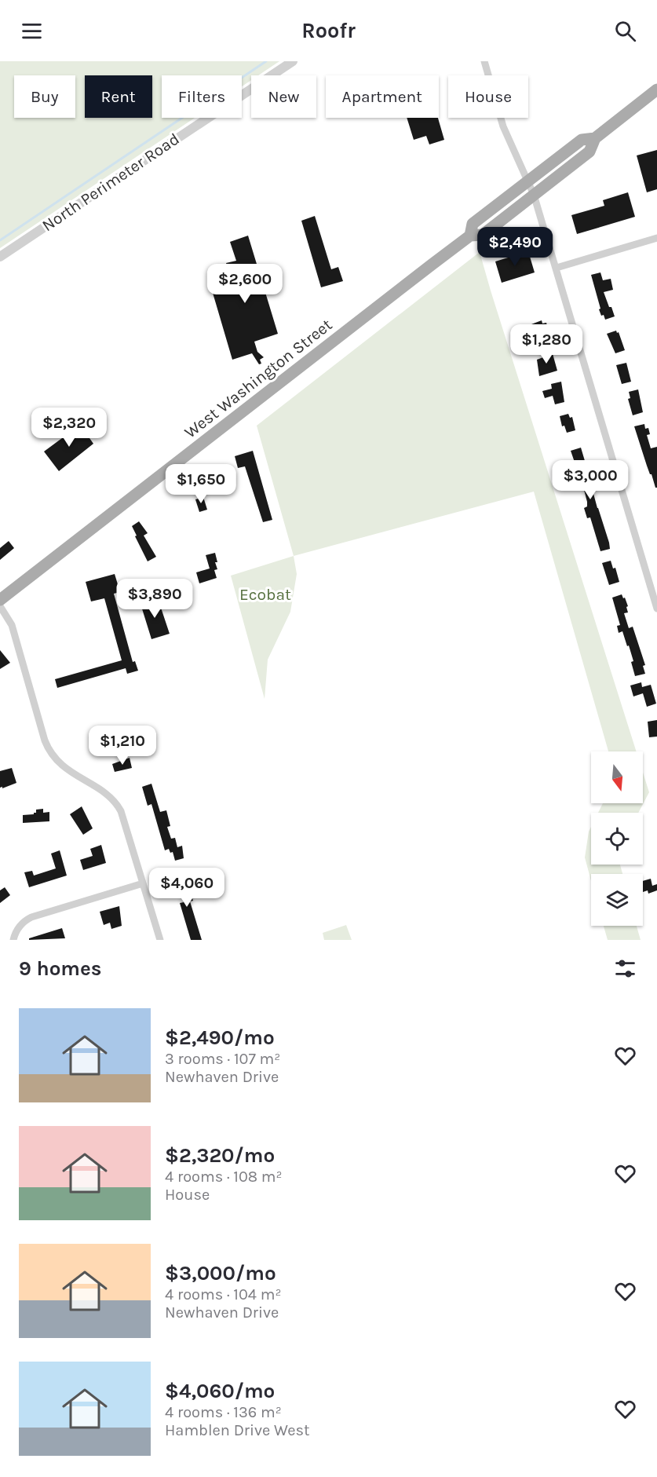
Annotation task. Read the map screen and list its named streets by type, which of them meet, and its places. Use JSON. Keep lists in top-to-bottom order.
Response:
{
  "streets": {
    "main road": ["West Washington Street"],
    "street": ["North Perimeter Road"]
  },
  "parks": ["Ecobat"],
  "north": "bottom",
  "page": {
    "header": "Roofr",
    "chip": [
      "Buy",
      "Rent",
      "Filters",
      "New",
      "Apartment",
      "House"
    ],
    "price": [
      "$2,490",
      "$2,600",
      "$1,280",
      "$2,320",
      "$3,000",
      "$1,650",
      "$3,890",
      "$1,210",
      "$4,060"
    ],
    "heading": "9 homes",
    "list": [
      {
        "name": "$2,490/mo",
        "note": "3 rooms · 107 m² · Newhaven Drive"
      },
      {
        "name": "$2,320/mo",
        "note": "4 rooms · 108 m² · House"
      },
      {
        "name": "$3,000/mo",
        "note": "4 rooms · 104 m² · Newhaven Drive"
      },
      {
        "name": "$4,060/mo",
        "note": "4 rooms · 136 m² · Hamblen Drive West"
      }
    ]
  }
}
